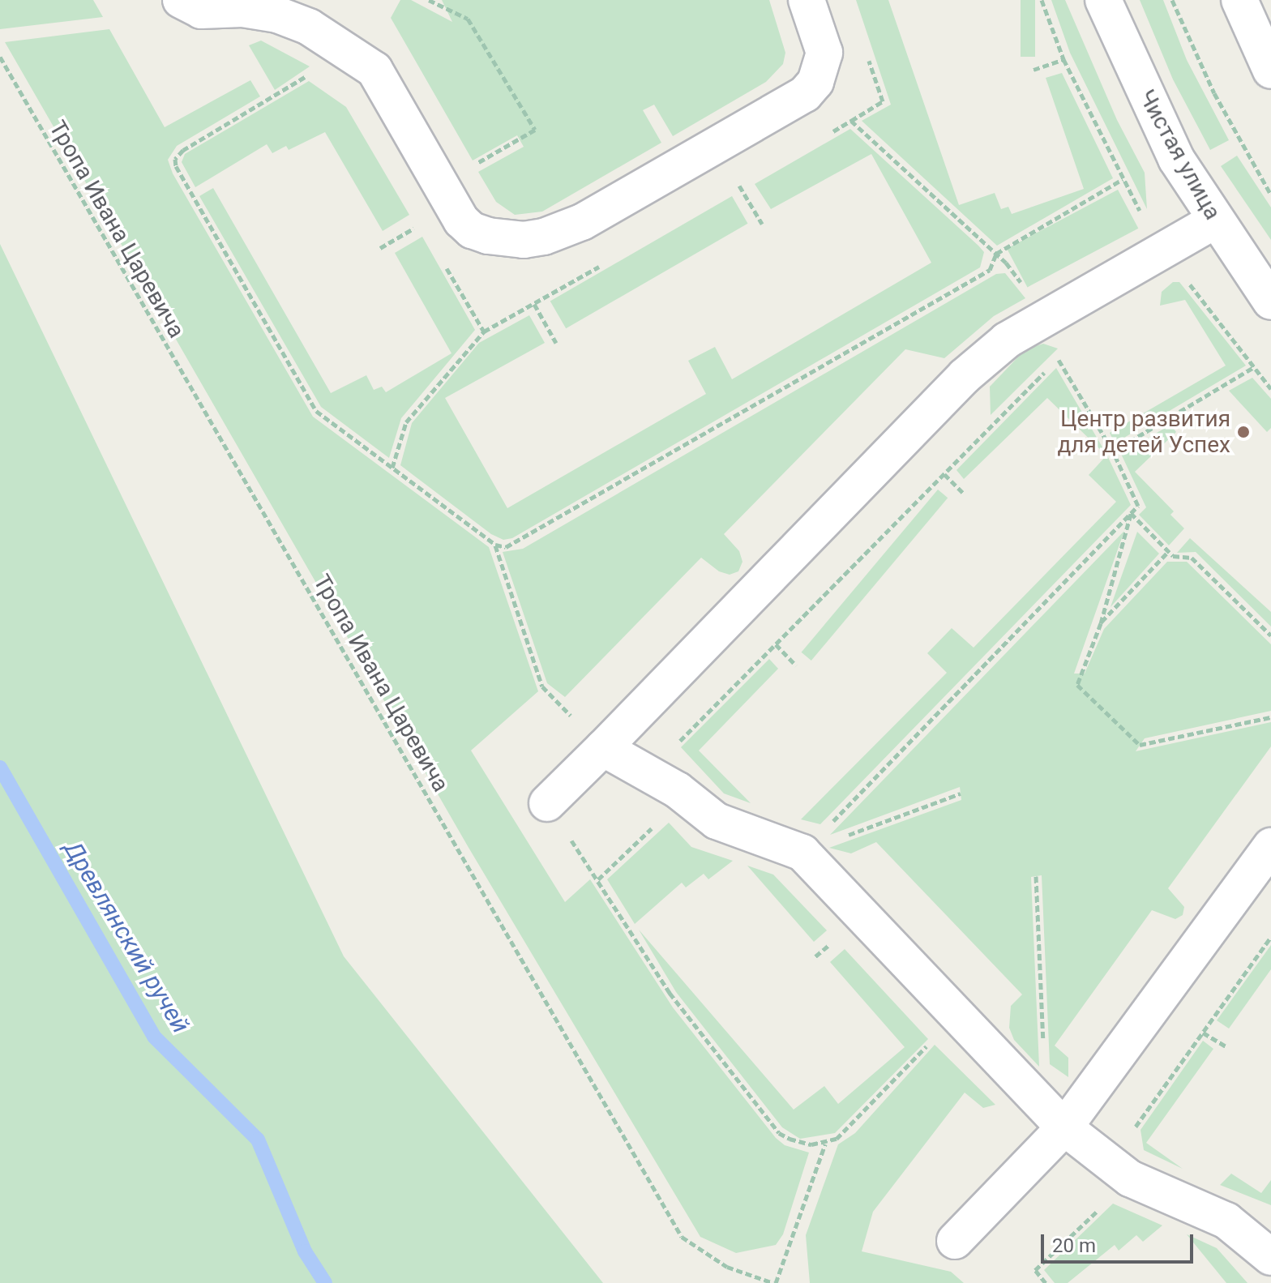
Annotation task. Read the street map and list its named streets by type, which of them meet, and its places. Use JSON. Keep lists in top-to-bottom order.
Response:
{
  "streets": {
    "street": ["Чистая улица"],
    "path": ["Тропа Ивана Царевича"]
  },
  "water": ["Древлянский ручей"],
  "places": ["Центр развития для детей Успех"],
  "scale_bar": "20 m"
}
